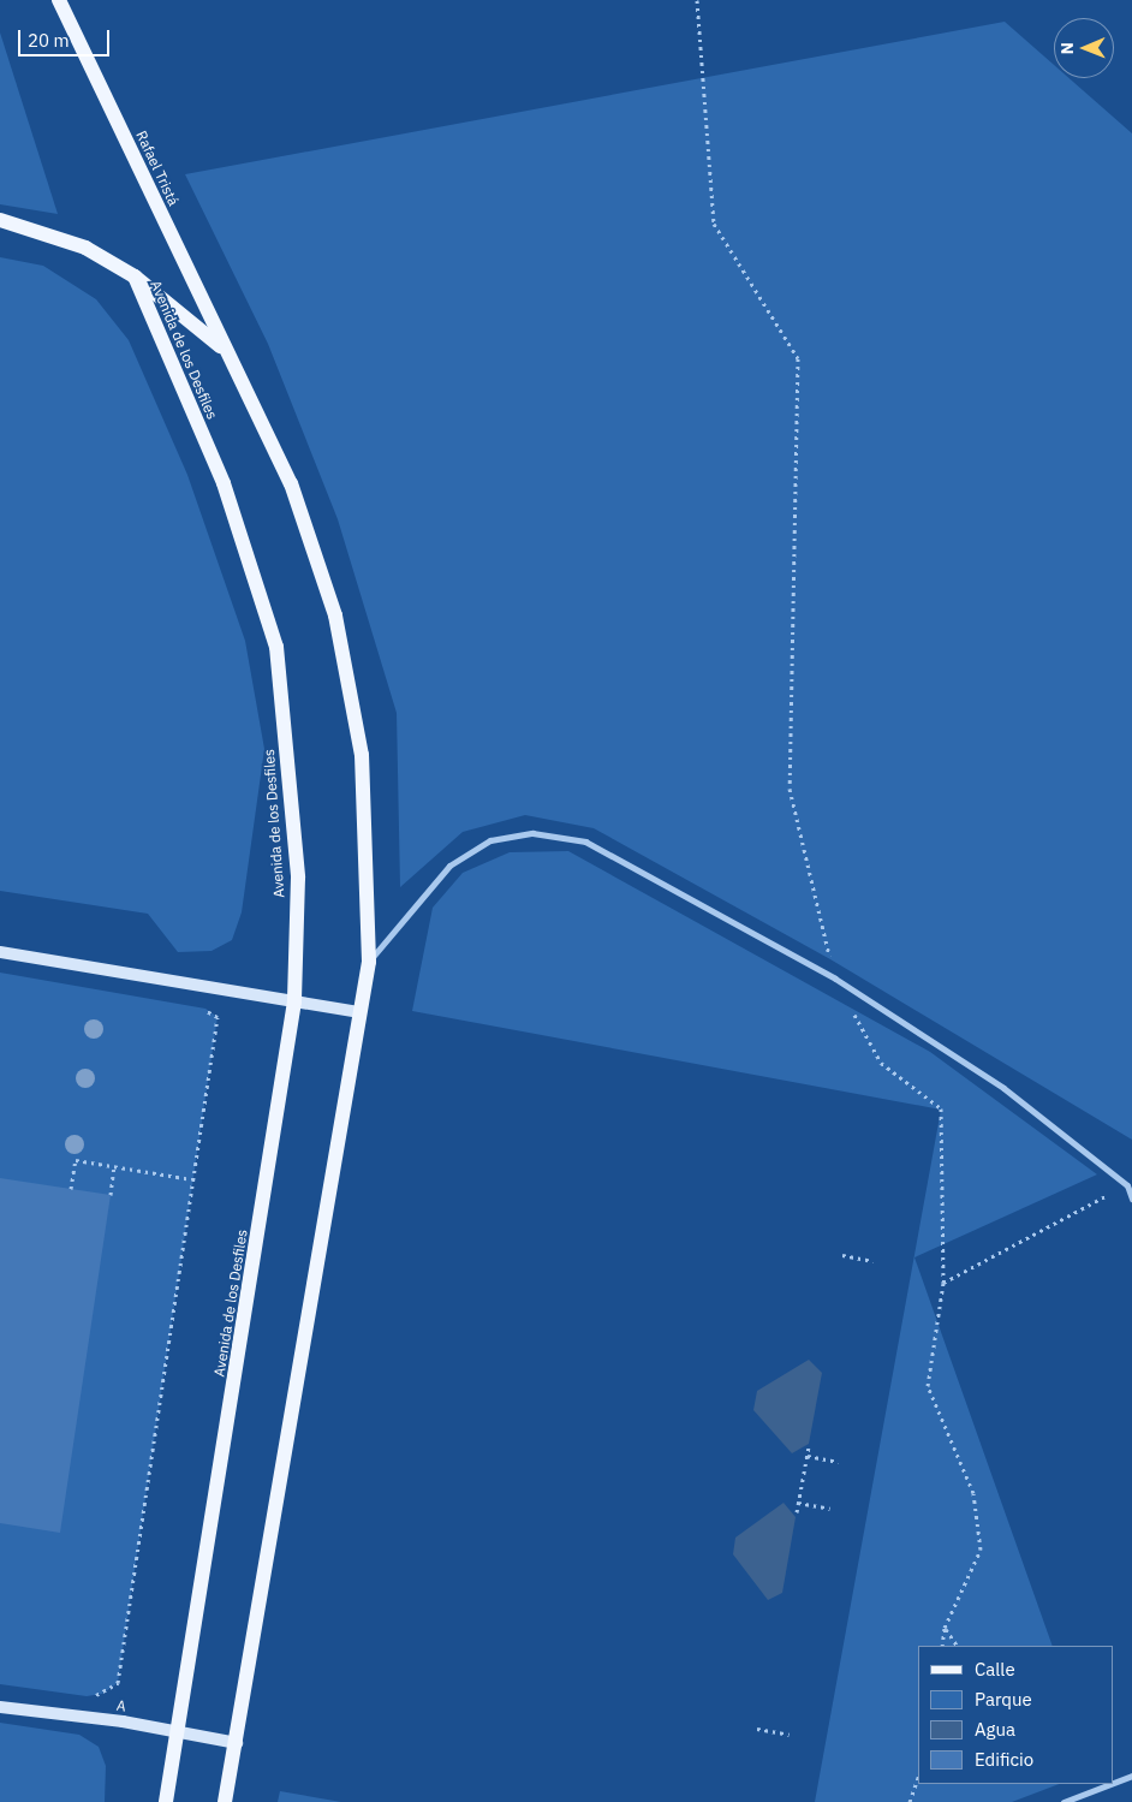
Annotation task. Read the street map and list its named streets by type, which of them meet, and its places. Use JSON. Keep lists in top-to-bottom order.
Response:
{
  "streets": {
    "main road": ["Rafael Tristá", "Avenida de los Desfiles"],
    "street": ["A"]
  },
  "crossings": [
    ["Rafael Tristá", "Avenida de los Desfiles"],
    ["Avenida de los Desfiles", "A"]
  ],
  "legend": [
    "Calle",
    "Parque",
    "Agua",
    "Edificio"
  ],
  "scale_bar": "20 m",
  "north": "left"
}
